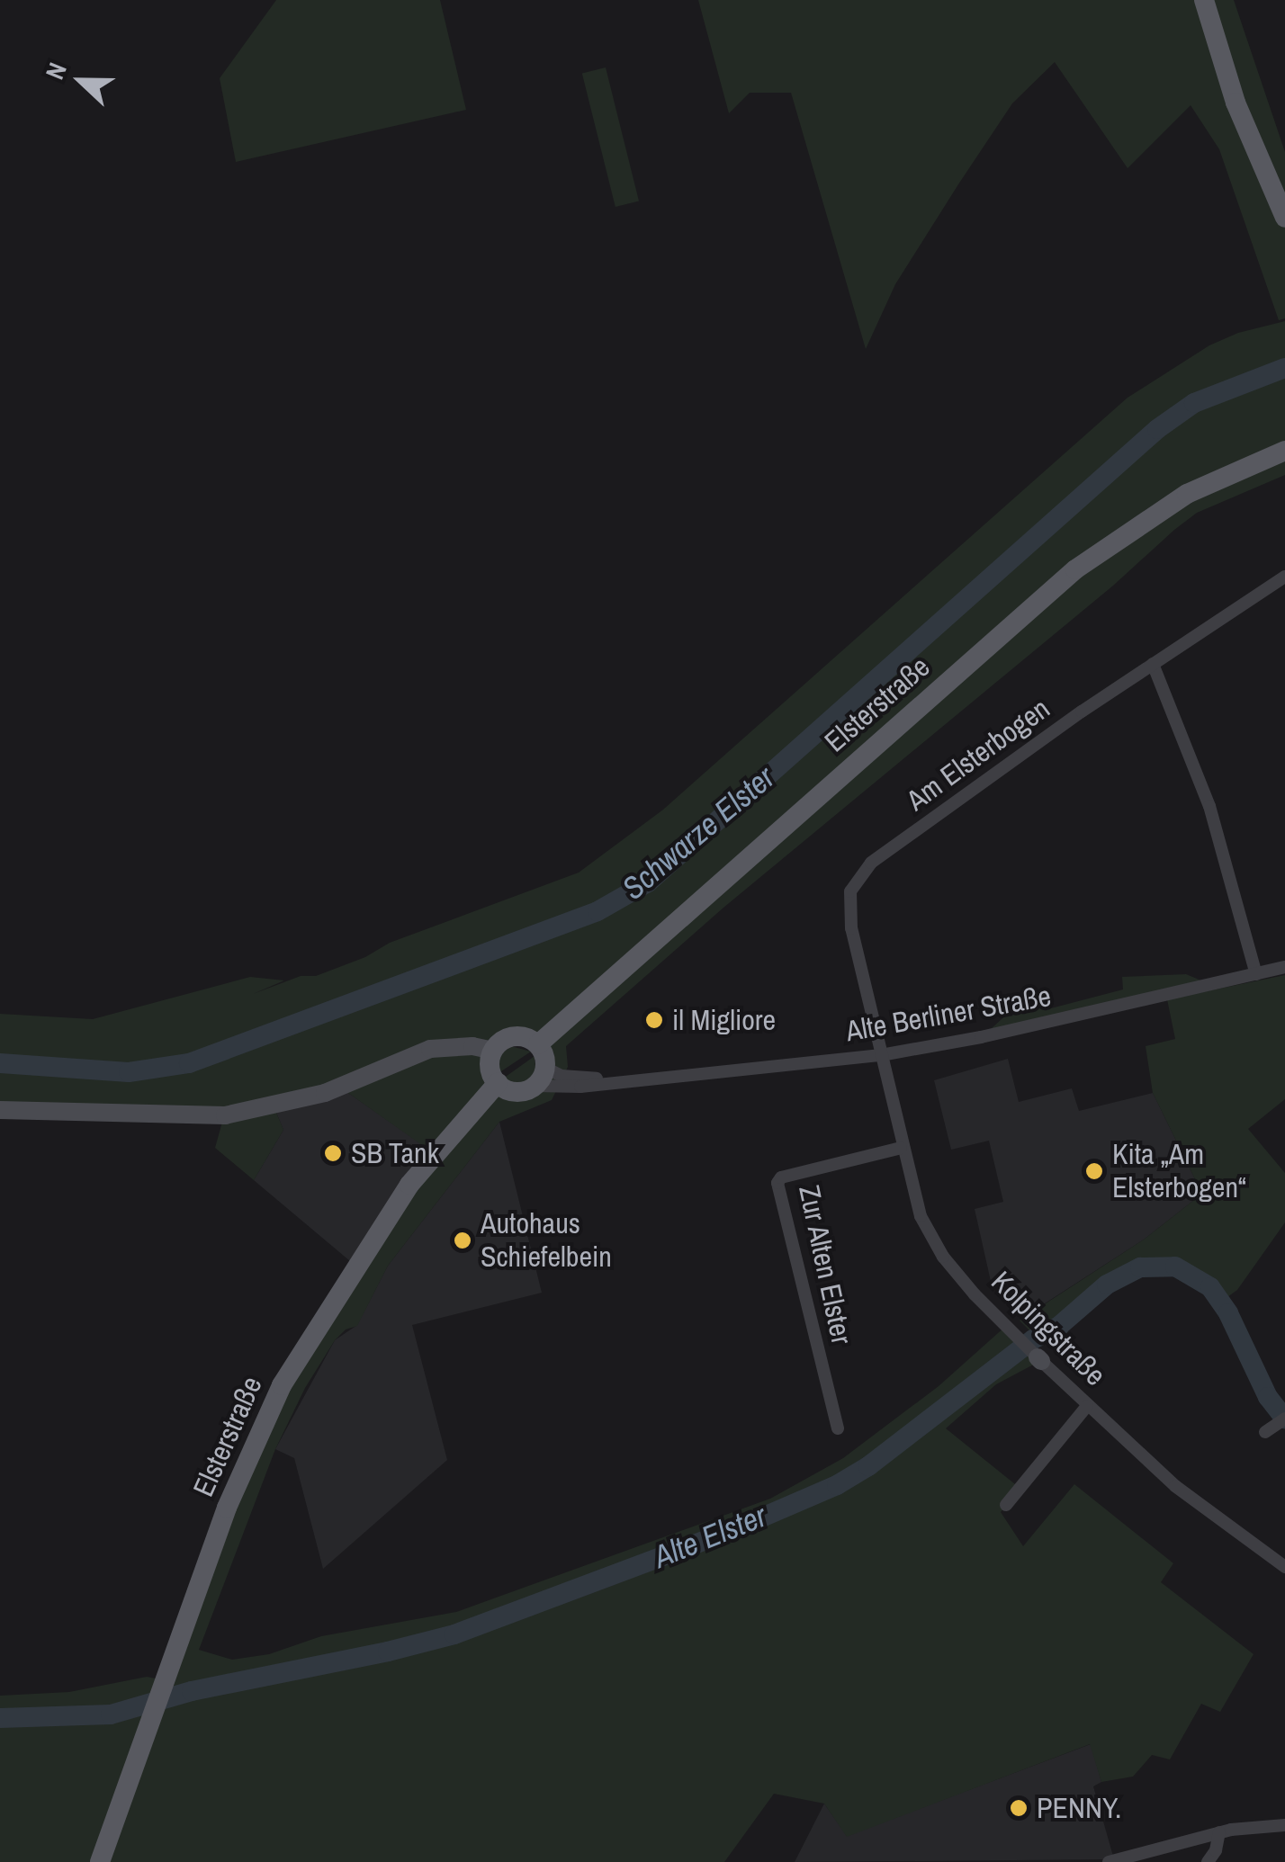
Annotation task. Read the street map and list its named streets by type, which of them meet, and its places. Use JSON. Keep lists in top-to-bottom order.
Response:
{
  "streets": {
    "main road": ["Elsterstraße"],
    "street": [
      "Am Elsterbogen",
      "Alte Berliner Straße",
      "Zur Alten Elster",
      "Kolpingstraße"
    ]
  },
  "crossings": [
    ["Elsterstraße", "Alte Berliner Straße"],
    ["Am Elsterbogen", "Alte Berliner Straße"],
    ["Am Elsterbogen", "Kolpingstraße"],
    ["Alte Berliner Straße", "Kolpingstraße"],
    ["Zur Alten Elster", "Kolpingstraße"]
  ],
  "water": ["Schwarze Elster", "Alte Elster"],
  "places": [
    "il Migliore",
    "SB Tank",
    "Kita „Am Elsterbogen“",
    "Autohaus Schiefelbein",
    "PENNY."
  ],
  "north": "left"
}
